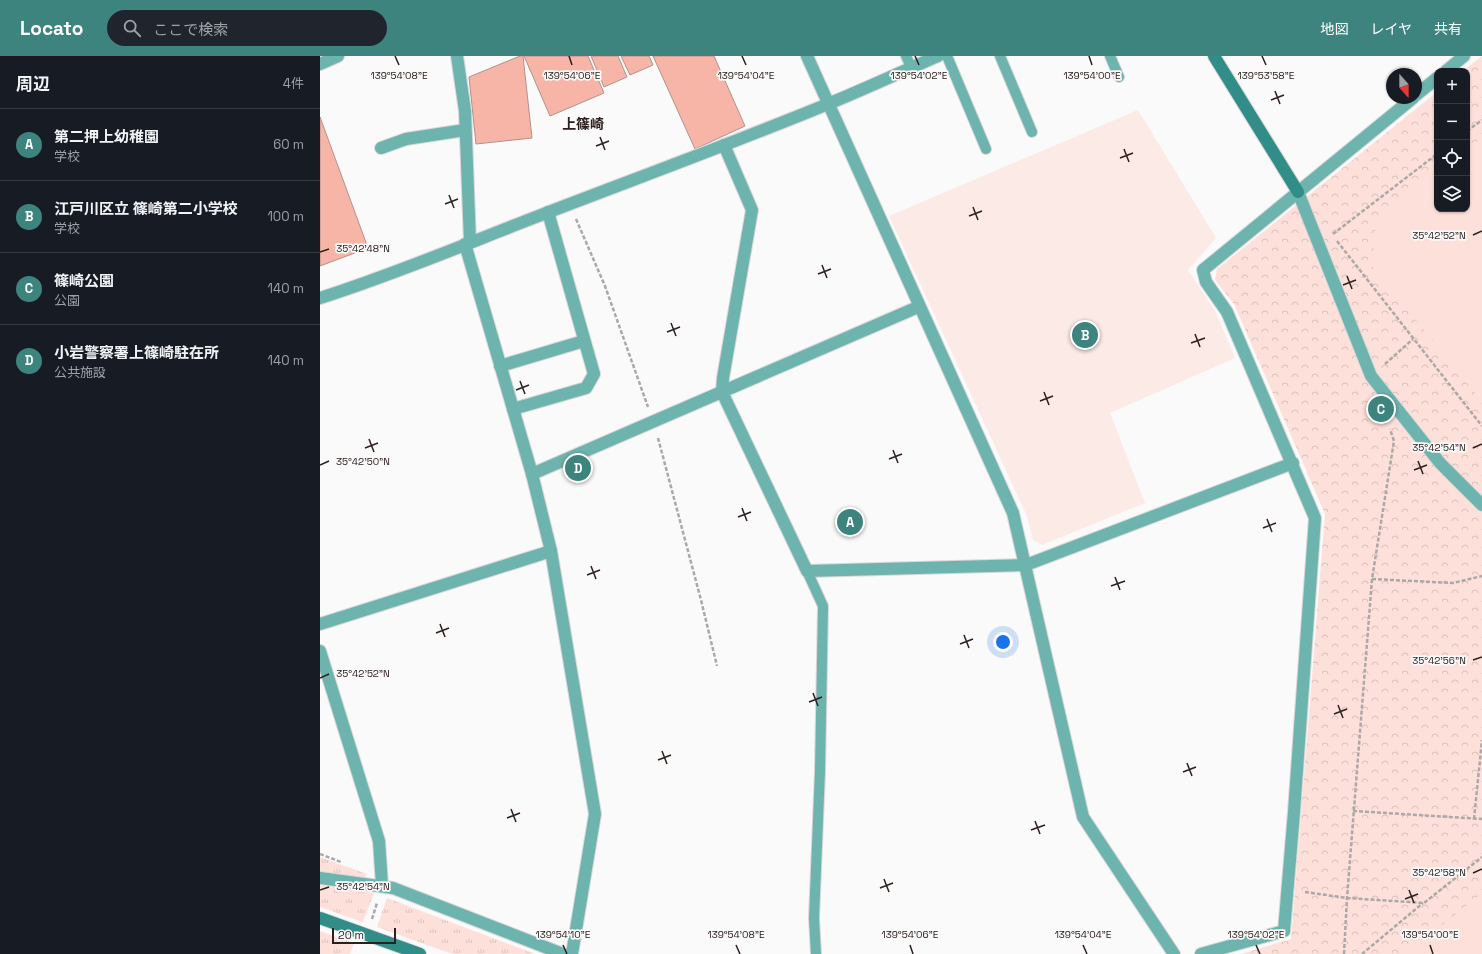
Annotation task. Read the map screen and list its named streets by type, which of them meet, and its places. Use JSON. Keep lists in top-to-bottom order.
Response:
{
  "districts": ["上篠崎"],
  "scale_bar": "20 m",
  "north": "bottom",
  "page": {
    "header": "Locato",
    "search": "ここで検索",
    "nav": ["地図", "レイヤ", "共有"],
    "heading": ["周辺", "4件"],
    "map_buttons": ["+", "−"],
    "list": [
      {
        "mark": "A",
        "name": "第二押上幼稚園",
        "note": "学校",
        "value": "60 m"
      },
      {
        "mark": "B",
        "name": "江戸川区立 篠崎第二小学校",
        "note": "学校",
        "value": "100 m"
      },
      {
        "mark": "C",
        "name": "篠崎公園",
        "note": "公園",
        "value": "140 m"
      },
      {
        "mark": "D",
        "name": "小岩警察署上篠崎駐在所",
        "note": "公共施設",
        "value": "140 m"
      }
    ],
    "pins": [
      "B",
      "C",
      "D",
      "A"
    ],
    "scale": "20 m"
  },
  "coordinates": [
    "139°54'08\"E",
    "139°54'06\"E",
    "139°54'04\"E",
    "139°54'02\"E",
    "139°54'00\"E",
    "139°53'58\"E",
    "35°42'52\"N",
    "35°42'48\"N",
    "35°42'54\"N",
    "35°42'50\"N",
    "35°42'56\"N",
    "35°42'58\"N",
    "139°54'10\"E"
  ]
}
